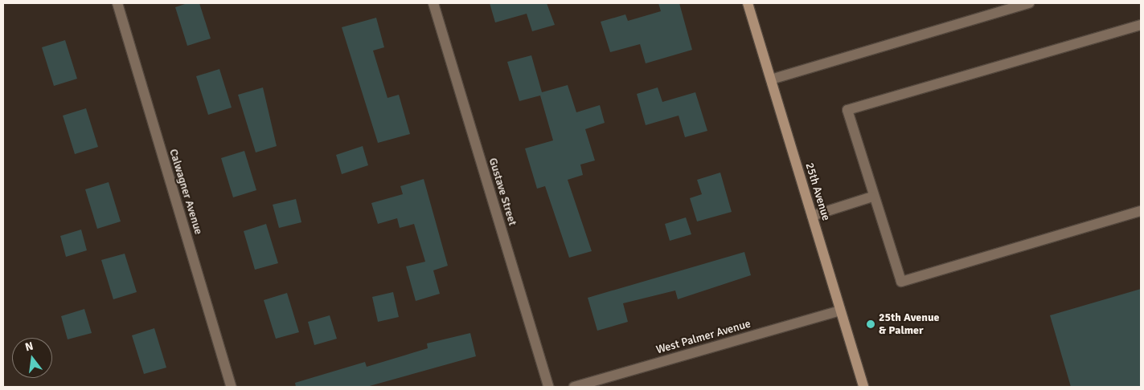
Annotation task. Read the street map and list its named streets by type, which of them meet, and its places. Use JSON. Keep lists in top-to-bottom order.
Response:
{
  "streets": {
    "main road": ["25th Avenue"],
    "street": ["Calwagner Avenue", "Gustave Street", "West Palmer Avenue"]
  },
  "crossings": [
    ["25th Avenue", "West Palmer Avenue"]
  ],
  "places": ["25th Avenue & Palmer"],
  "north": "top"
}
